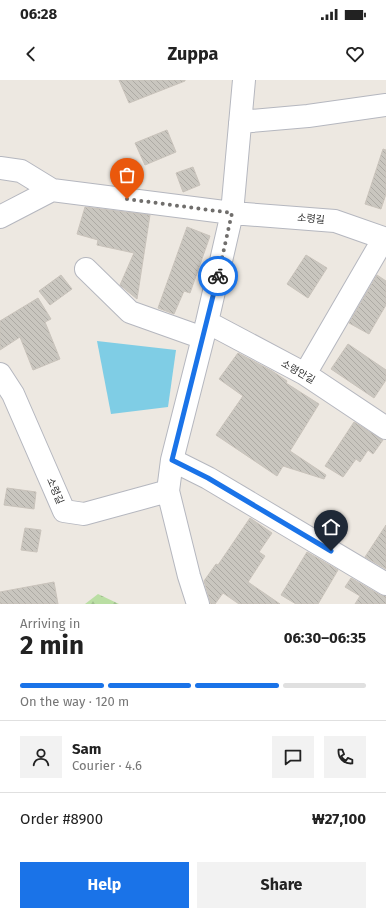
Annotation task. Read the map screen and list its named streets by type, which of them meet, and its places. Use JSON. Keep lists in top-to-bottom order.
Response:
{
  "streets": {
    "street": ["소령길", "소령안길"]
  },
  "page": {
    "status": "06:28",
    "header": "Zuppa",
    "heading": ["2 min", "Arriving in", "06:30–06:35"],
    "panel": [
      "Sam",
      "Courier · 4.6",
      "Order #8900",
      "₩27,100"
    ],
    "bar": "On the way · 120 m",
    "buttons": ["Help", "Share"]
  }
}
